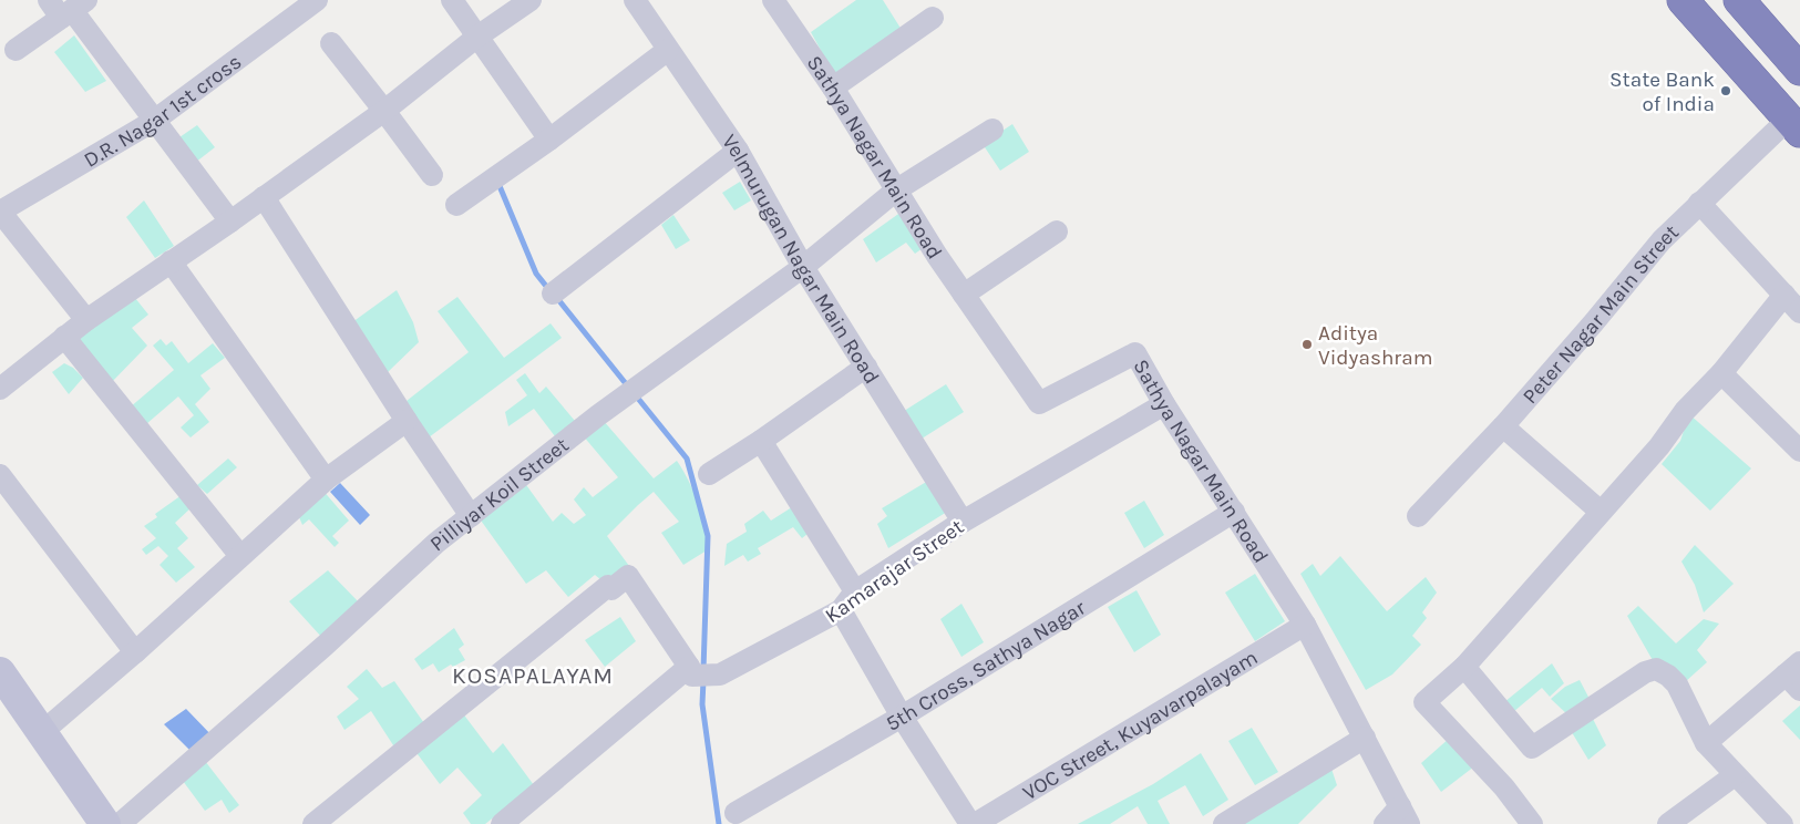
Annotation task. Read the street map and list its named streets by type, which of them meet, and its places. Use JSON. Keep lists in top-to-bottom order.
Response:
{
  "streets": {
    "street": [
      "D.R. Nagar 1st cross",
      "Sathya Nagar Main Road",
      "Velmurugan Nagar Main Road",
      "Peter Nagar Main Street",
      "Pilliyar Koil Street",
      "Kamarajar Street",
      "5th Cross, Sathya Nagar",
      "VOC Street, Kuyavarpalayam"
    ]
  },
  "crossings": [
    ["Sathya Nagar Main Road", "Pilliyar Koil Street"],
    ["Sathya Nagar Main Road", "Kamarajar Street"],
    ["Sathya Nagar Main Road", "5th Cross, Sathya Nagar"],
    ["Sathya Nagar Main Road", "VOC Street, Kuyavarpalayam"],
    ["Velmurugan Nagar Main Road", "Pilliyar Koil Street"],
    ["Velmurugan Nagar Main Road", "Kamarajar Street"]
  ],
  "districts": ["KOSAPALAYAM"],
  "places": ["State Bank of India", "Aditya Vidyashram"]
}
